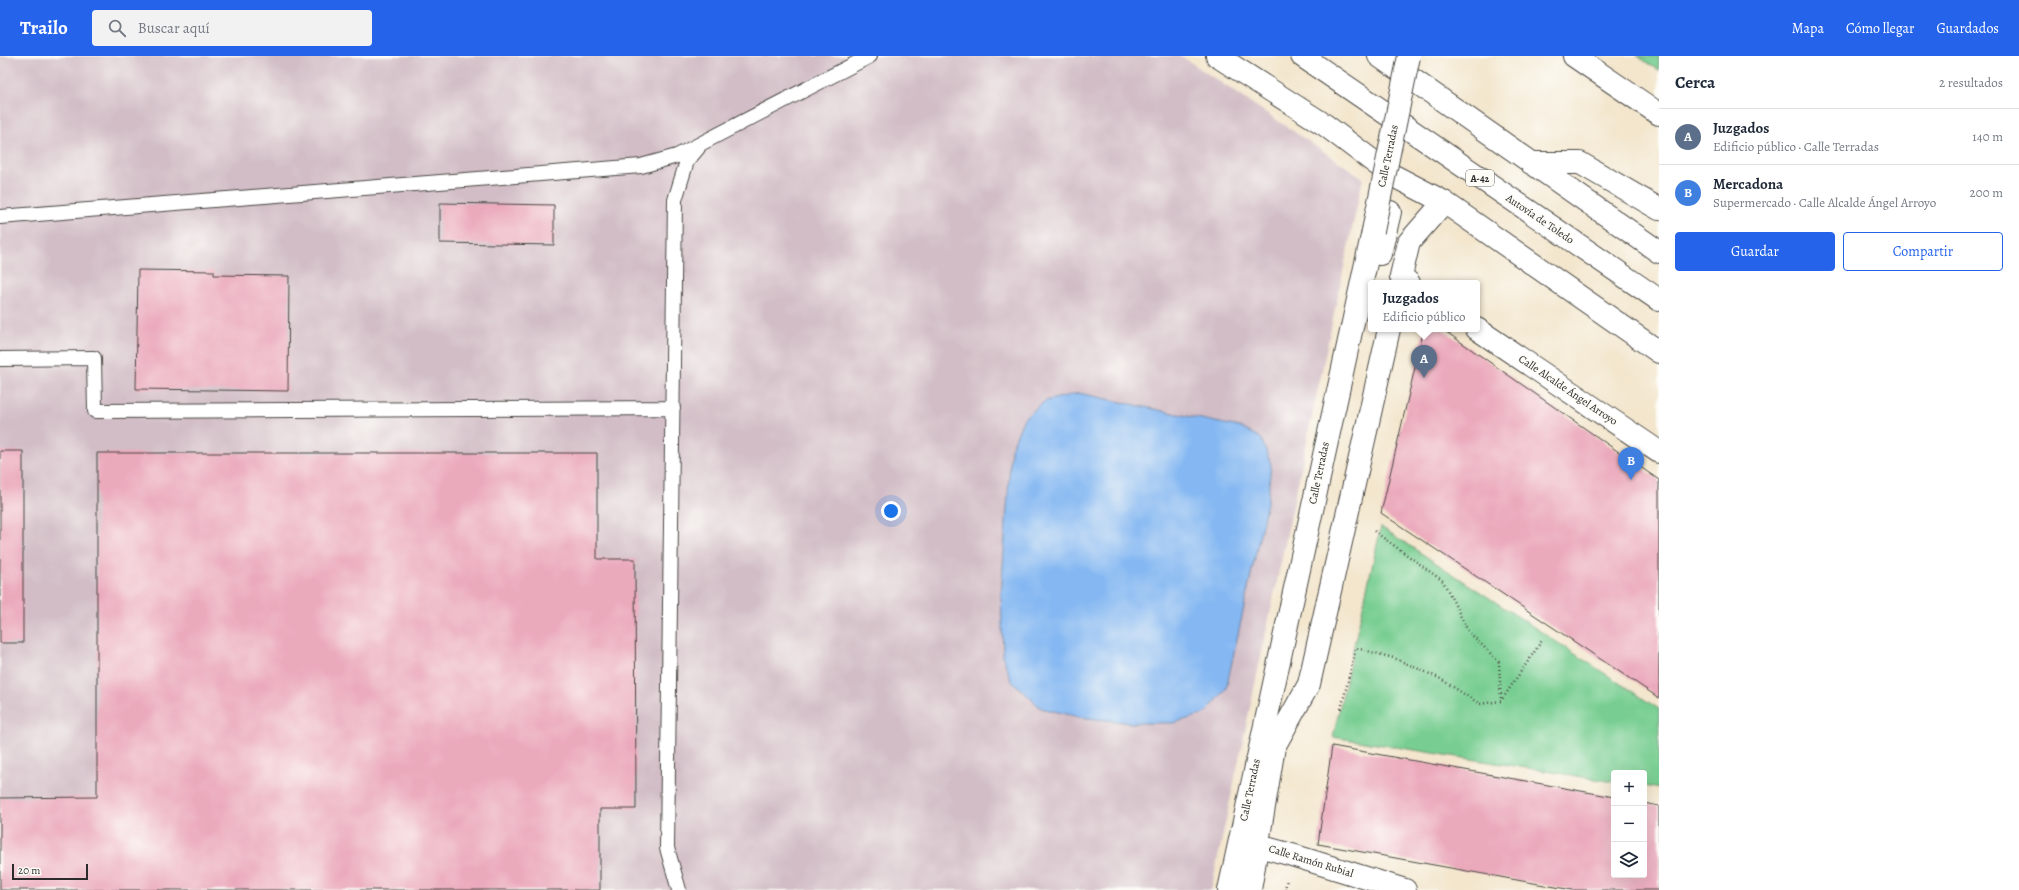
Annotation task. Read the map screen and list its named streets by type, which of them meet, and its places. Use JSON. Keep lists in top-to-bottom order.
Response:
{
  "streets": {
    "main road": [
      "Calle Terradas",
      "A-42",
      "Autovía de Toledo",
      "Calle Alcalde Ángel Arroyo",
      "Calle Ramón Rubial"
    ]
  },
  "crossings": [
    ["Calle Terradas", "Calle Ramón Rubial"]
  ],
  "scale_bar": "20 m",
  "page": {
    "header": "Trailo",
    "search": "Buscar aquí",
    "nav": ["Mapa", "Cómo llegar", "Guardados"],
    "heading": ["Cerca", "2 resultados"],
    "list": [
      {
        "mark": "A",
        "name": "Juzgados",
        "note": "Edificio público · Calle Terradas",
        "value": "140 m"
      },
      {
        "mark": "B",
        "name": "Mercadona",
        "note": "Supermercado · Calle Alcalde Ángel Arroyo",
        "value": "200 m"
      }
    ],
    "buttons": ["Guardar", "Compartir"],
    "popup": ["Juzgados", "Edificio público"],
    "pins": ["A", "B"],
    "map_buttons": ["+", "−"],
    "scale": "20 m"
  }
}
